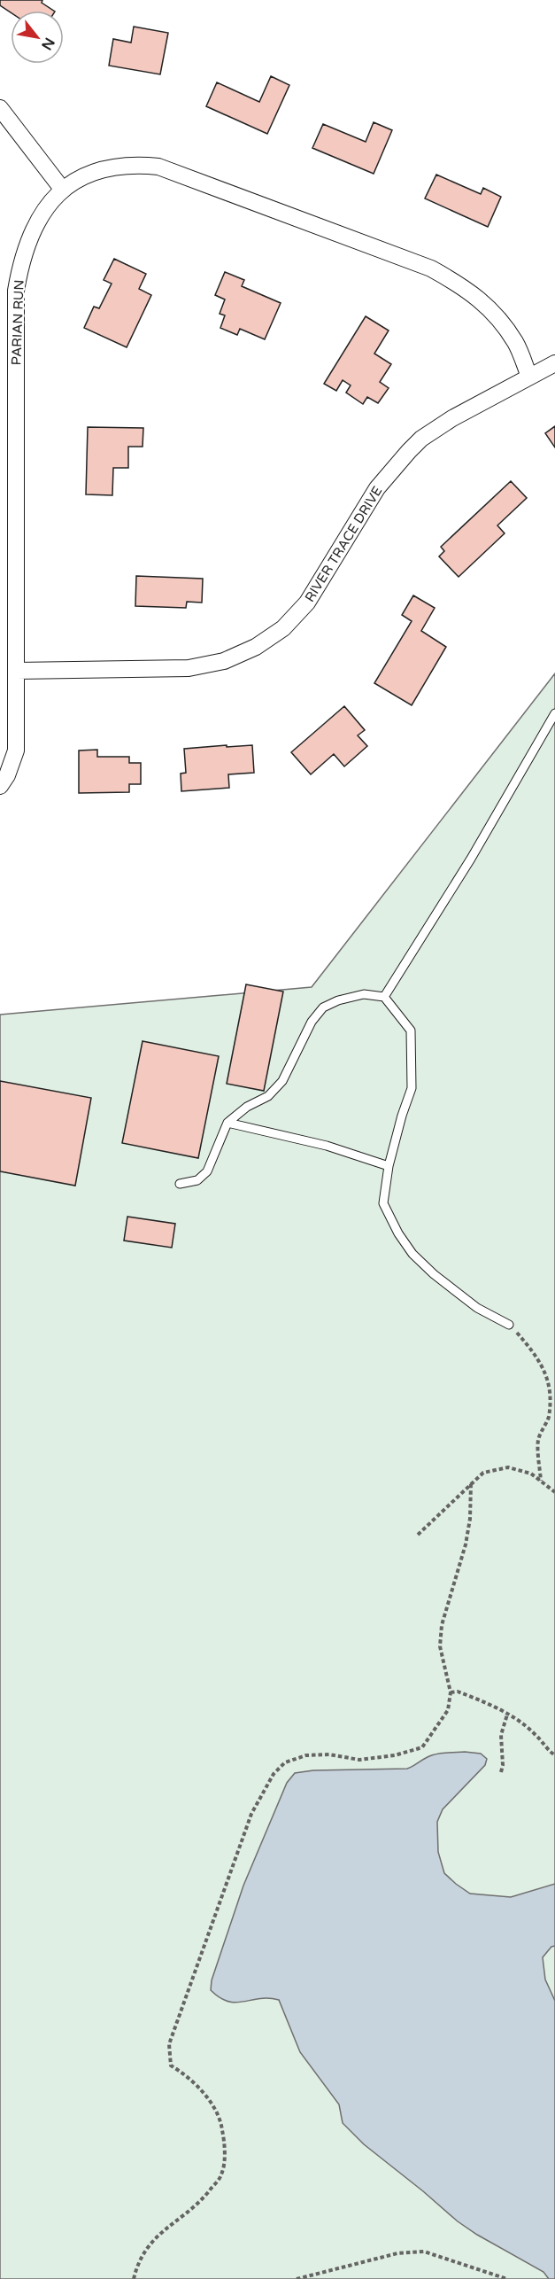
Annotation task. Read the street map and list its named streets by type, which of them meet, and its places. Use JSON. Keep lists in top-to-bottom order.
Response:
{
  "streets": {
    "street": ["PARIAN RUN", "RIVER TRACE DRIVE"]
  },
  "crossings": [
    ["PARIAN RUN", "RIVER TRACE DRIVE"]
  ],
  "north": "bottom right"
}
